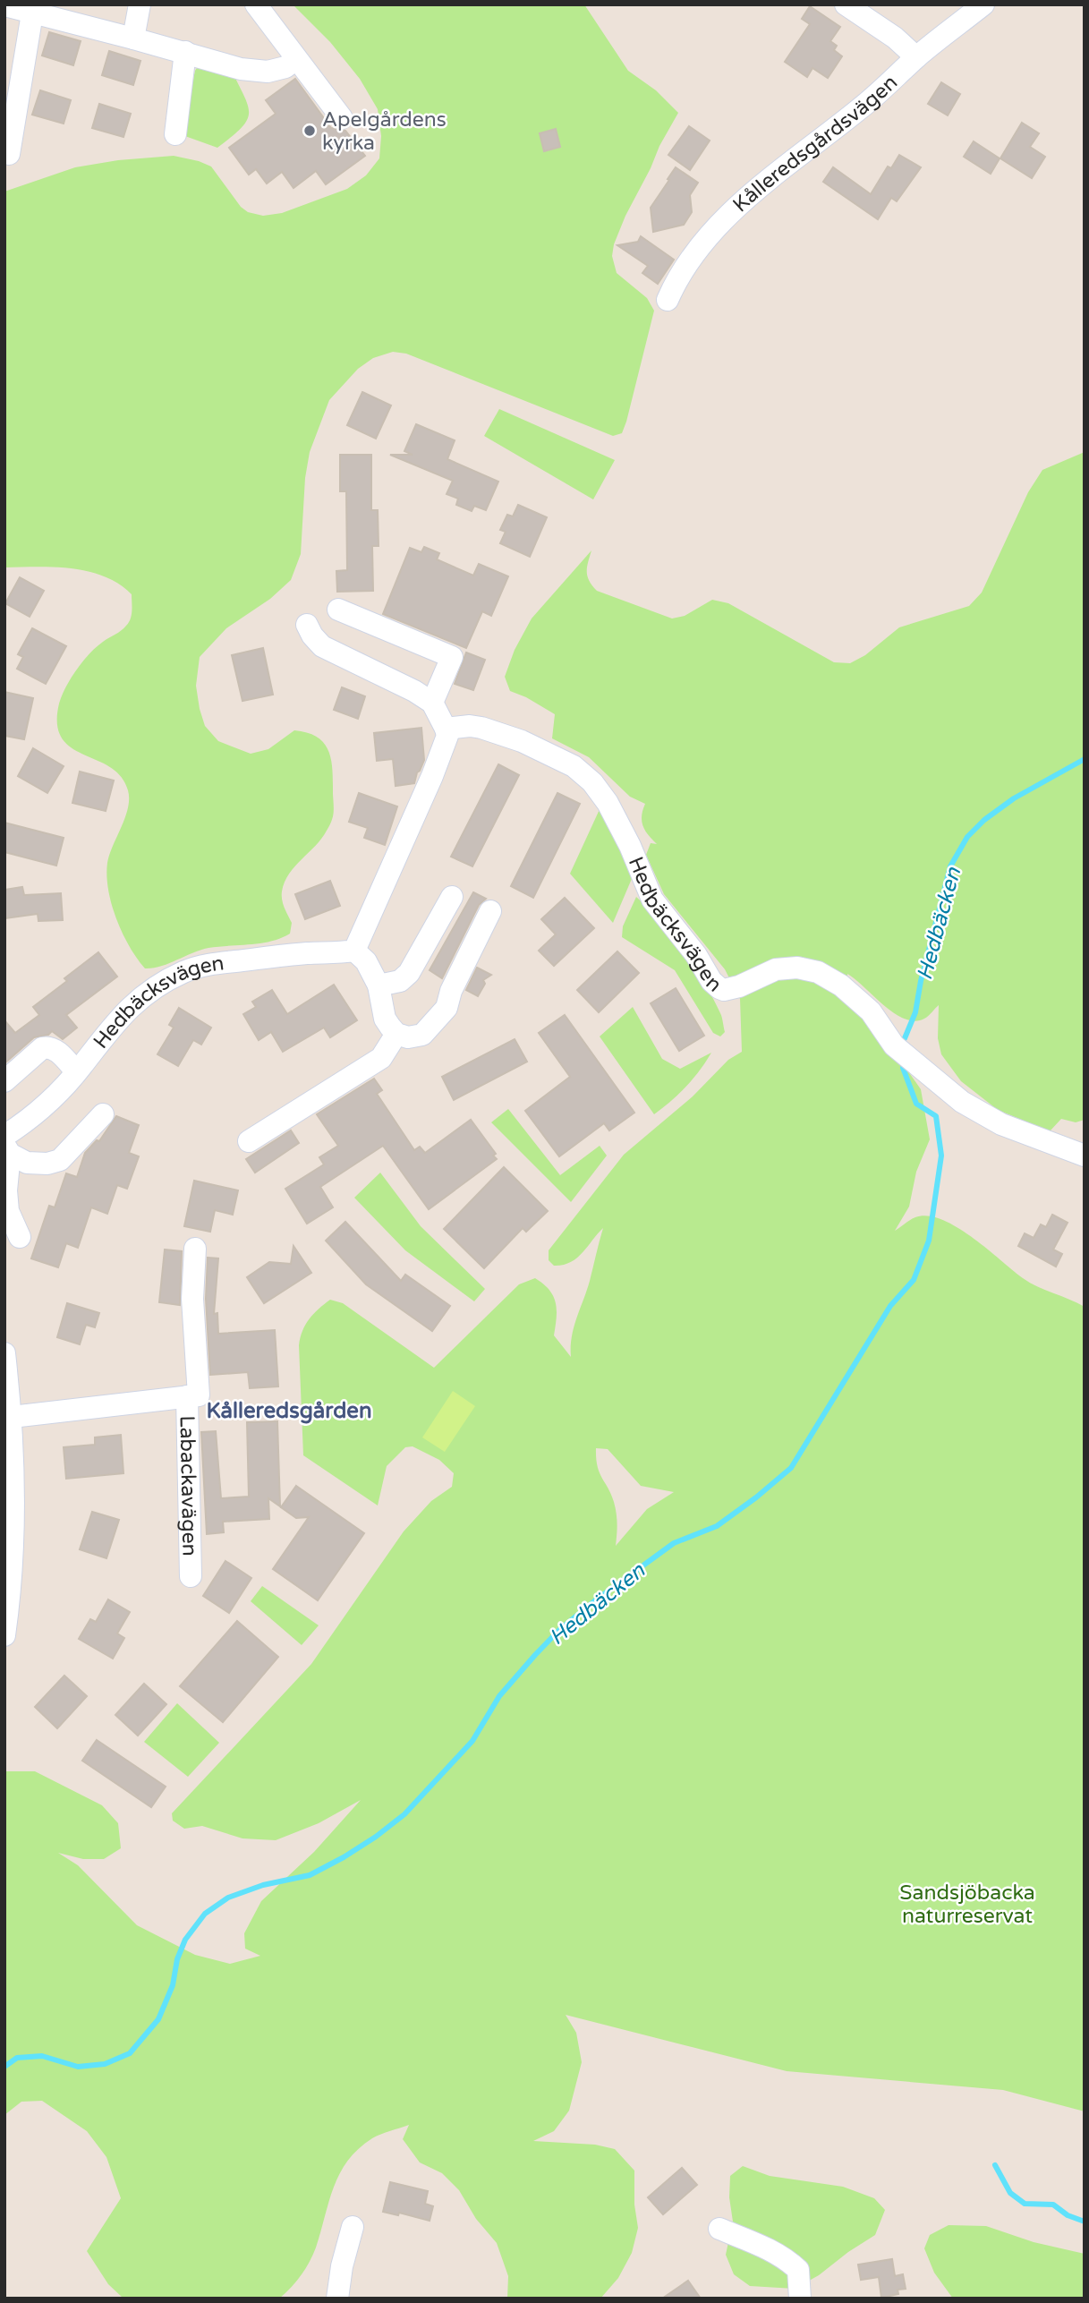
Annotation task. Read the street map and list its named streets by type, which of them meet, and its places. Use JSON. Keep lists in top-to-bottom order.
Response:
{
  "streets": {
    "street": ["Kålleredsgårdsvägen", "Hedbäcksvägen", "Labackavägen"]
  },
  "districts": ["Kålleredsgården"],
  "water": ["Hedbäcken"],
  "parks": ["Sandsjöbacka naturreservat"],
  "places": ["Apelgårdens kyrka"]
}
